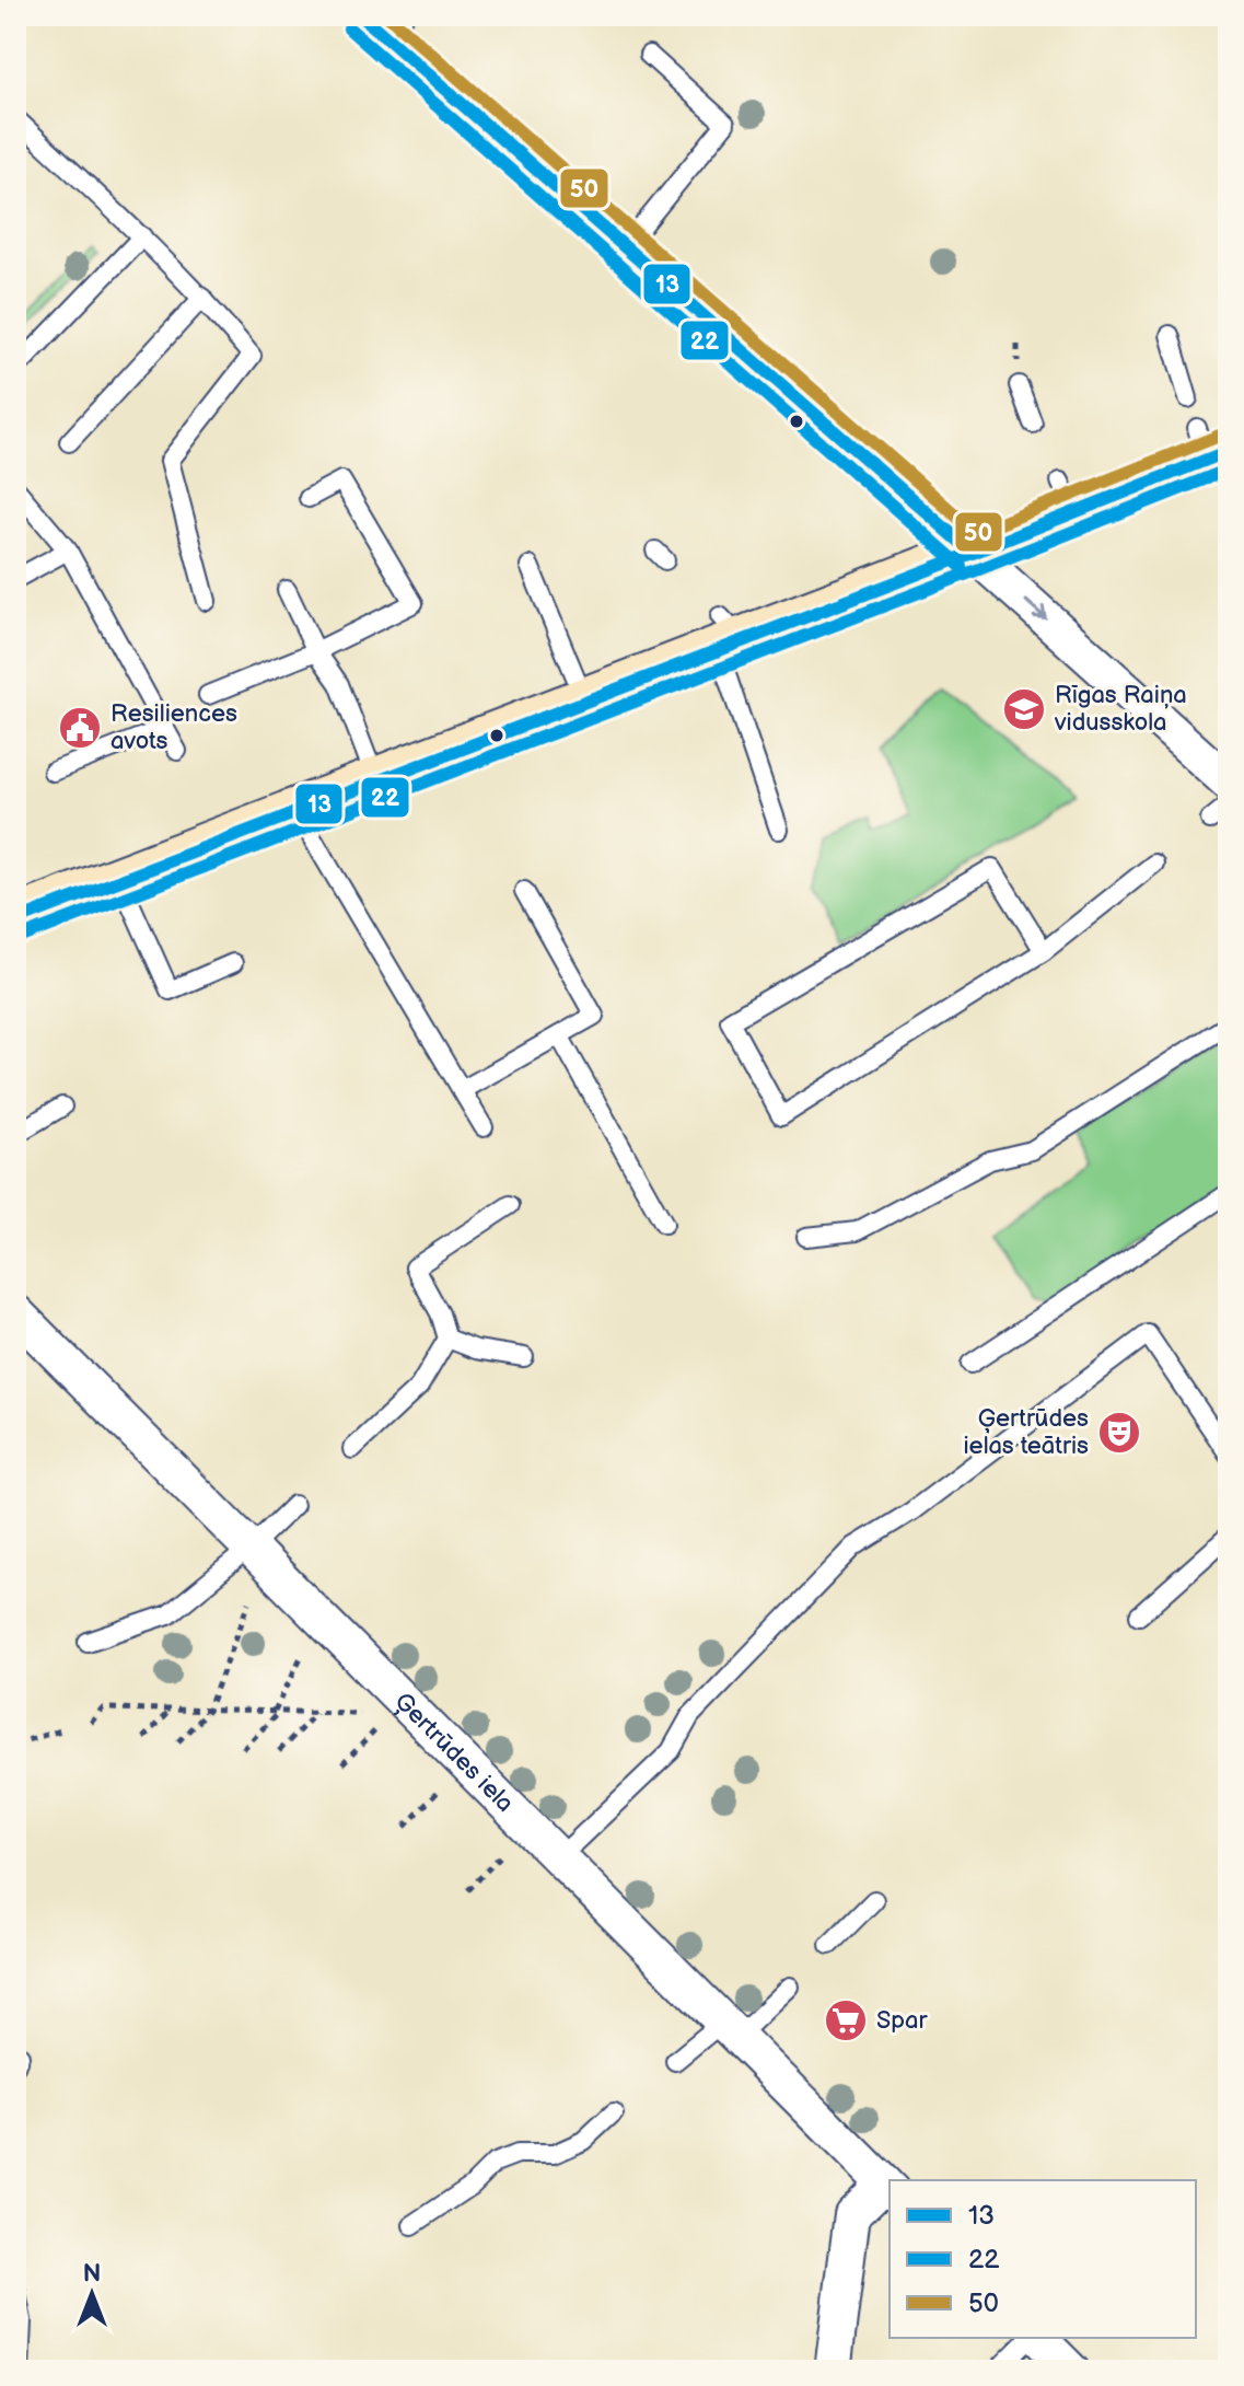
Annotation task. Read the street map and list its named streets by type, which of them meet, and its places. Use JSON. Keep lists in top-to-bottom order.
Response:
{
  "streets": {
    "street": ["Ģertrūdes iela"]
  },
  "places": {
    "school or university": ["Rīgas Raiņa vidusskola"],
    "public building": ["Resiliences avots"],
    "theatre": ["Ģertrūdes ielas teātris"],
    "supermarket": ["Spar"]
  },
  "lines": ["transit line 13", "transit line 50", "transit line 22"],
  "legend": ["13", "22", "50"],
  "north": "top"
}
